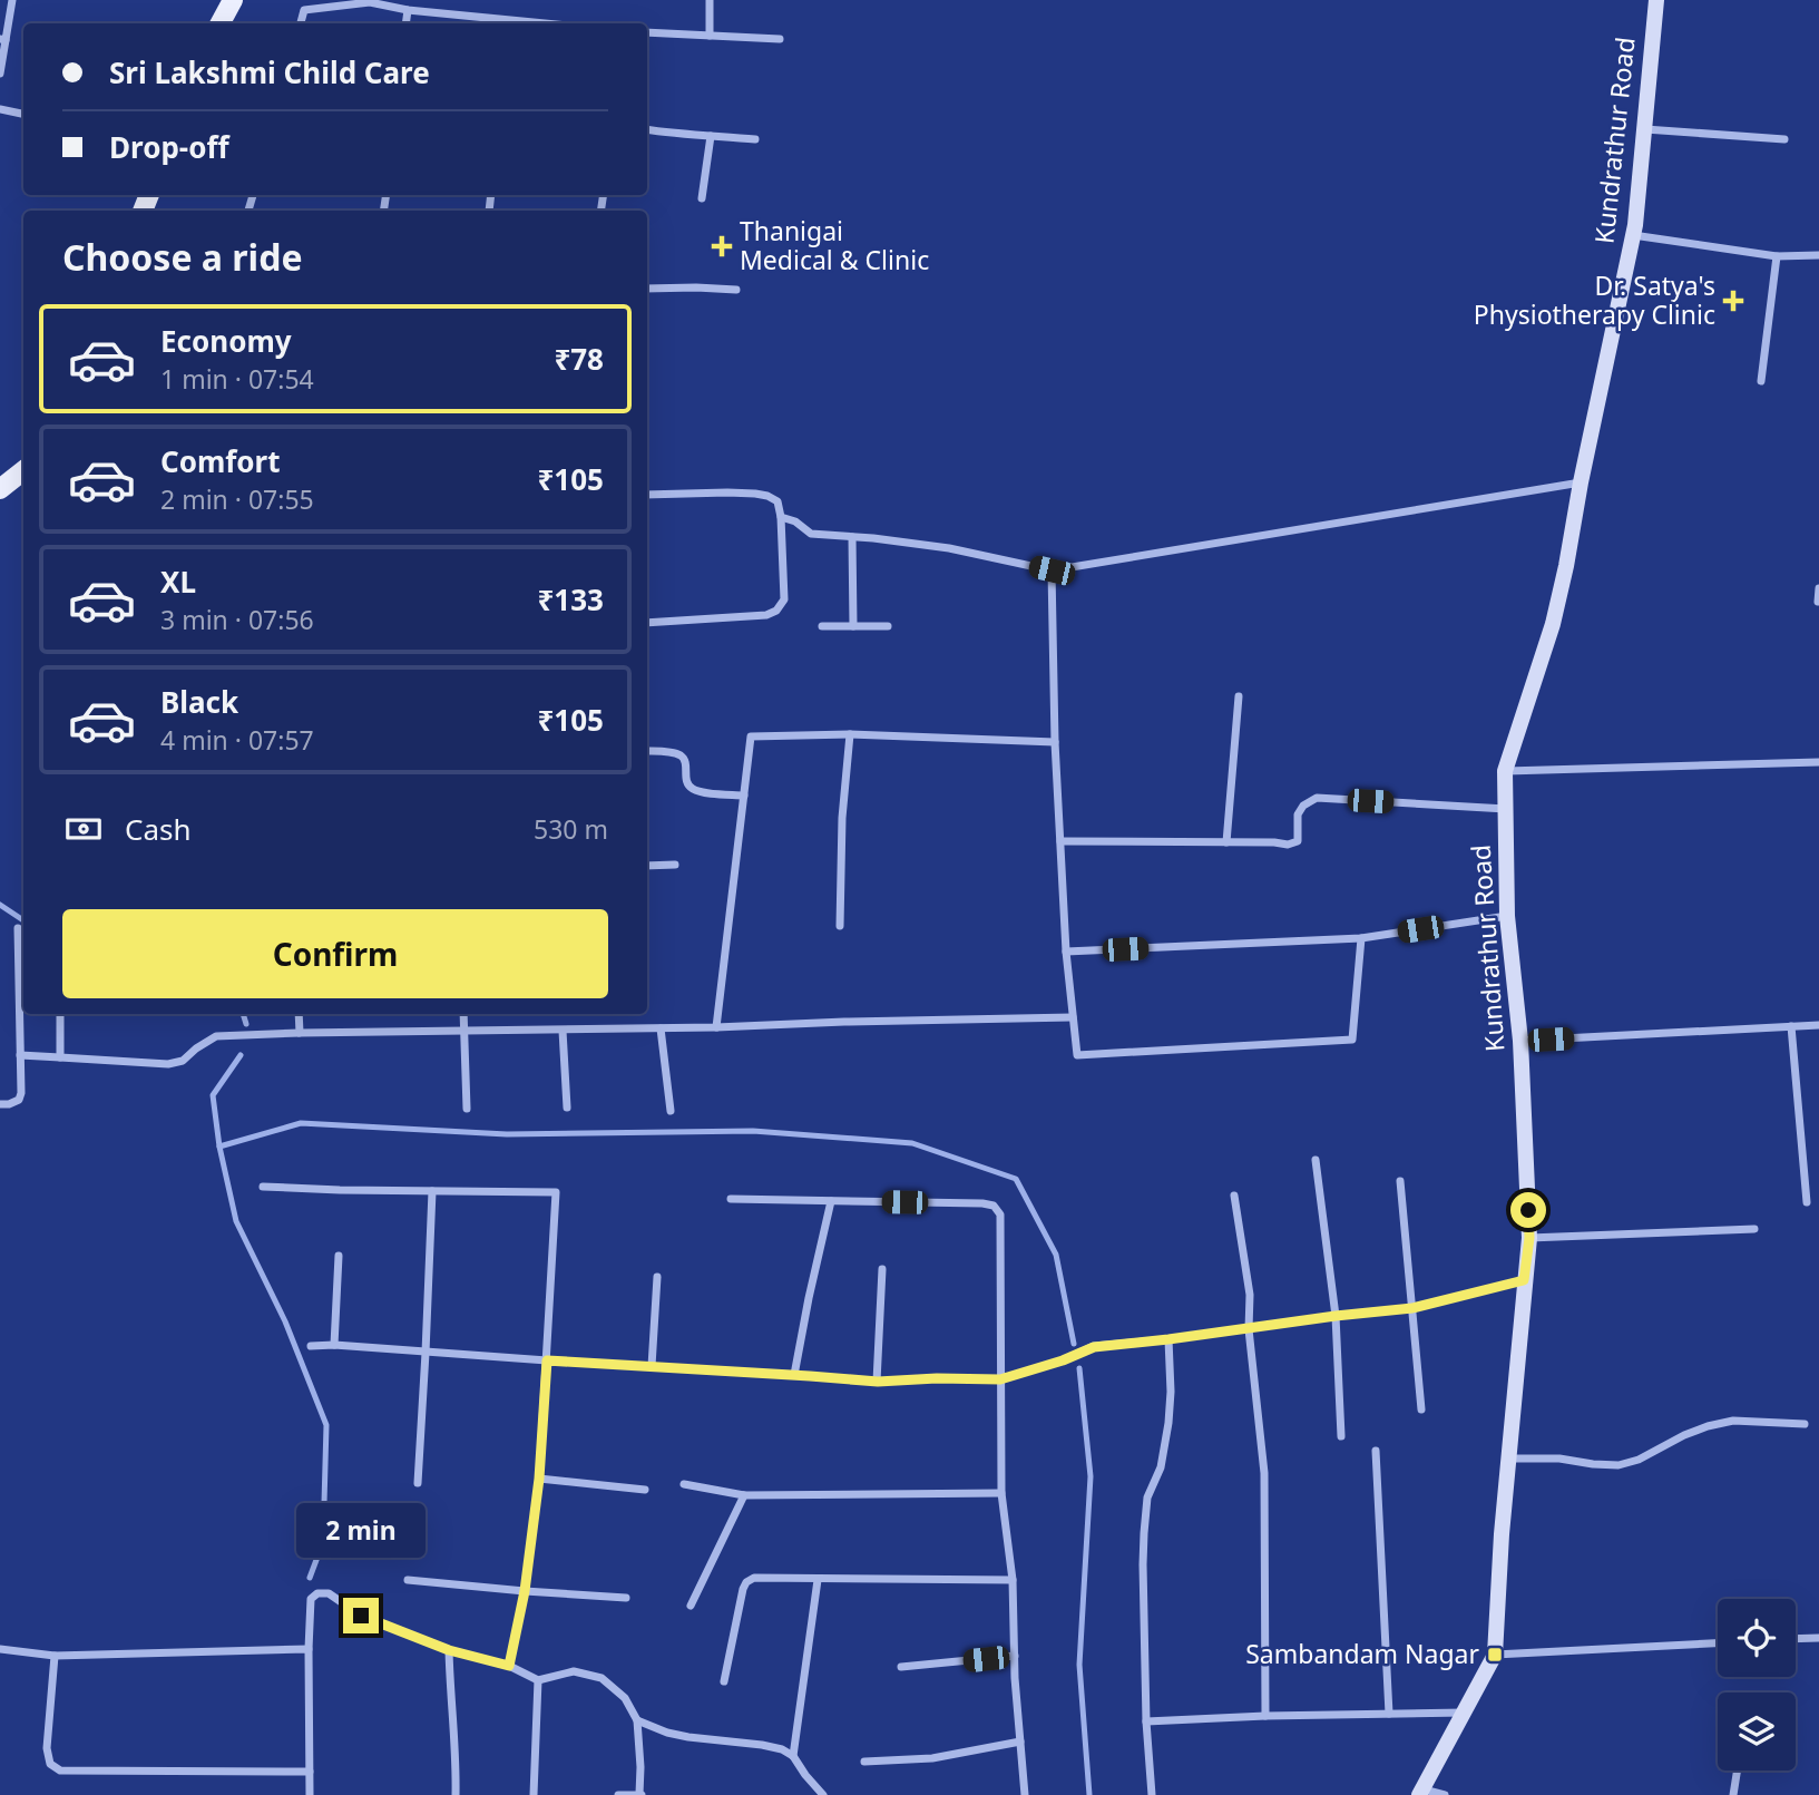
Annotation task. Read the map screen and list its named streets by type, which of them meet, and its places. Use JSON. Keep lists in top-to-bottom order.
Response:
{
  "streets": {
    "street": ["Kundrathur Road"]
  },
  "places": {
    "health": ["Thanigai Medical & Clinic", "Dr. Satya's Physiotherapy Clinic"],
    "transit": ["Sambandam Nagar"]
  },
  "page": {
    "banner": ["Sri Lakshmi Child Care", "Drop-off"],
    "heading": "Choose a ride",
    "list": [
      {
        "name": "Economy",
        "note": "1 min · 07:54",
        "value": "₹78"
      },
      {
        "name": "Comfort",
        "note": "2 min · 07:55",
        "value": "₹105"
      },
      {
        "name": "XL",
        "note": "3 min · 07:56",
        "value": "₹133"
      },
      {
        "name": "Black",
        "note": "4 min · 07:57",
        "value": "₹105"
      }
    ],
    "pay": ["Cash", "530 m"],
    "buttons": "Confirm",
    "bubble": "2 min"
  }
}
